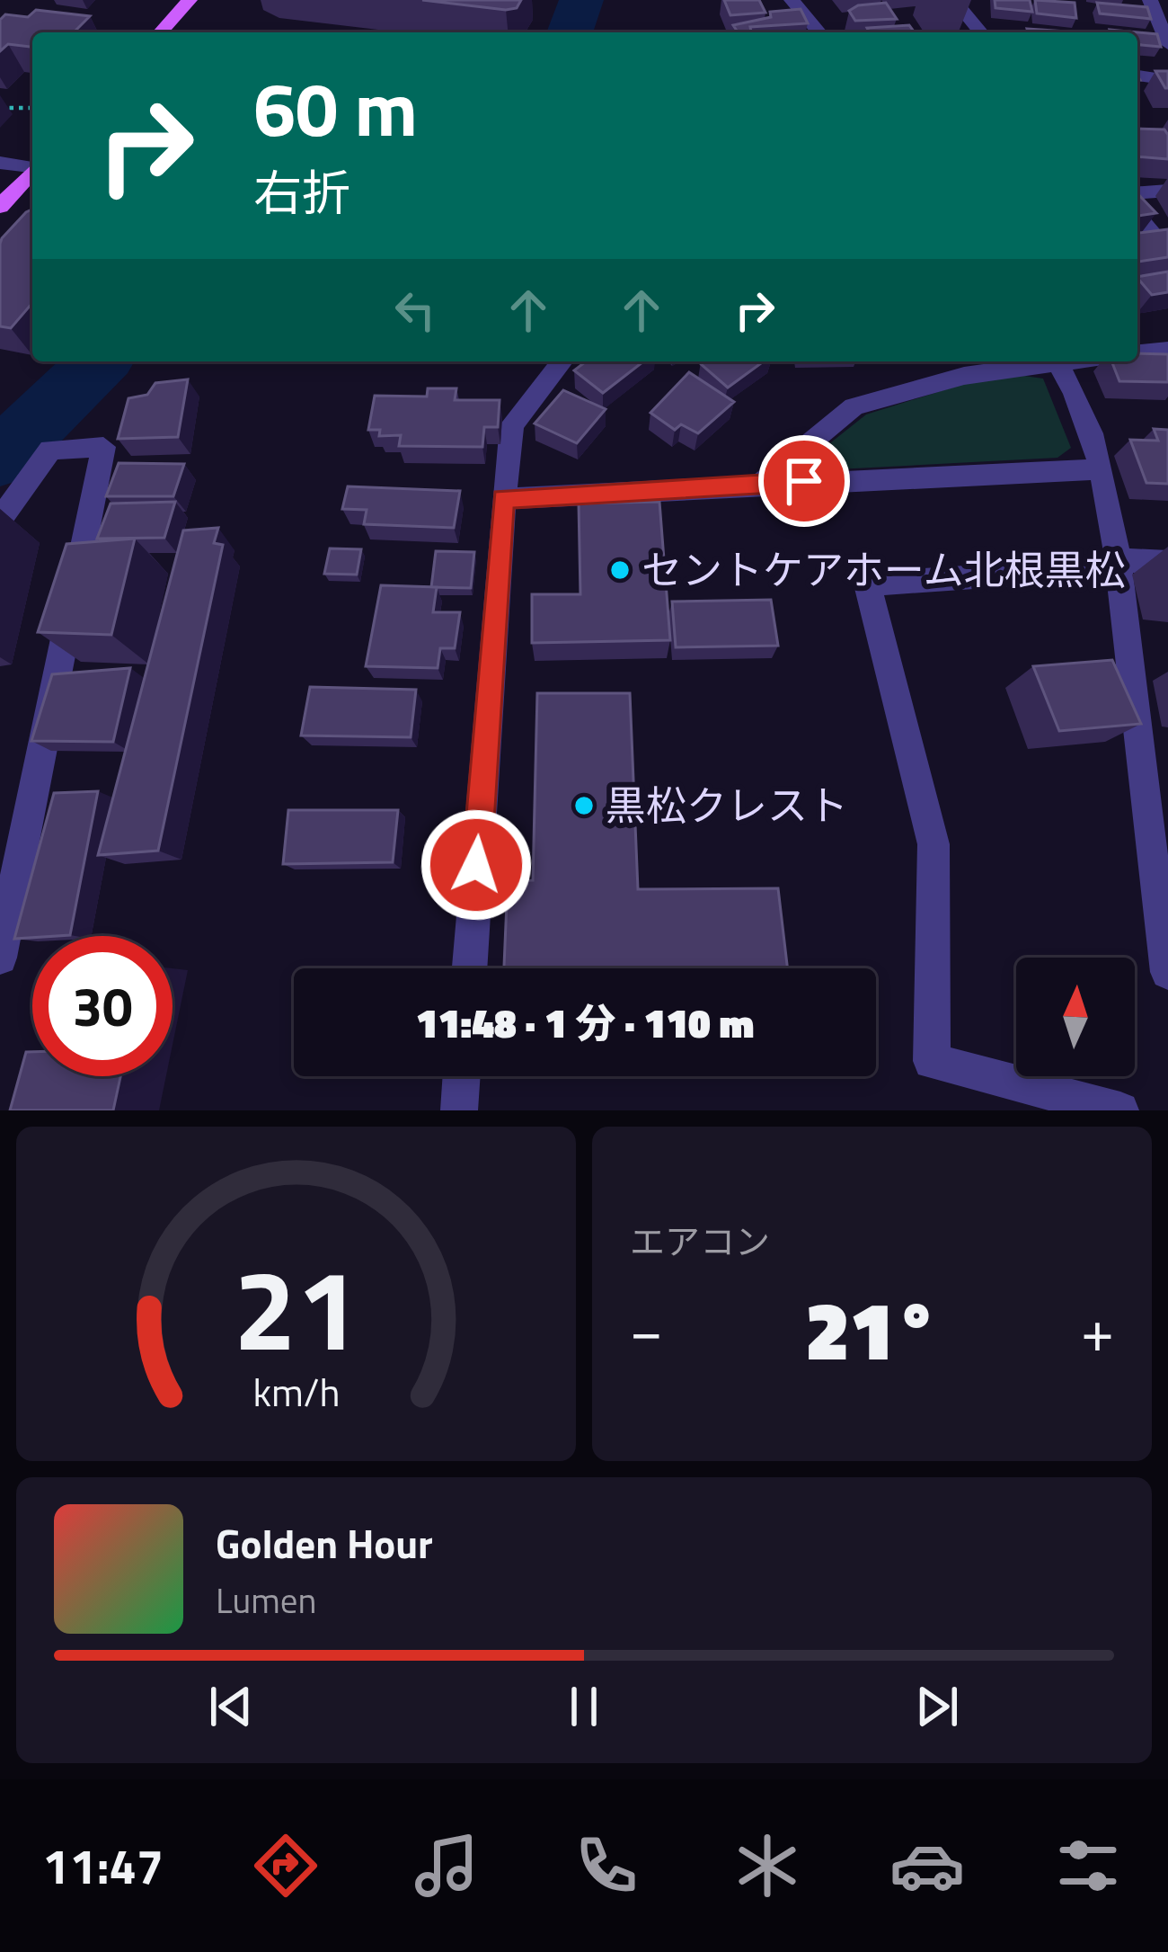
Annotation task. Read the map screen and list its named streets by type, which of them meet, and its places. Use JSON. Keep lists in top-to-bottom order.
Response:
{
  "places": ["セントケアホーム北根黒松", "黒松クレスト"],
  "north": "top",
  "page": {
    "turn": ["60 m", "右折"],
    "limit": "30",
    "trip": "11:48 · 1 分 · 110 m",
    "tile": "エアコン",
    "heat": ["−", "21°", "+"],
    "song": ["Golden Hour", "Lumen"],
    "tabs": "11:47",
    "gauge": ["21", "km/h"]
  }
}
